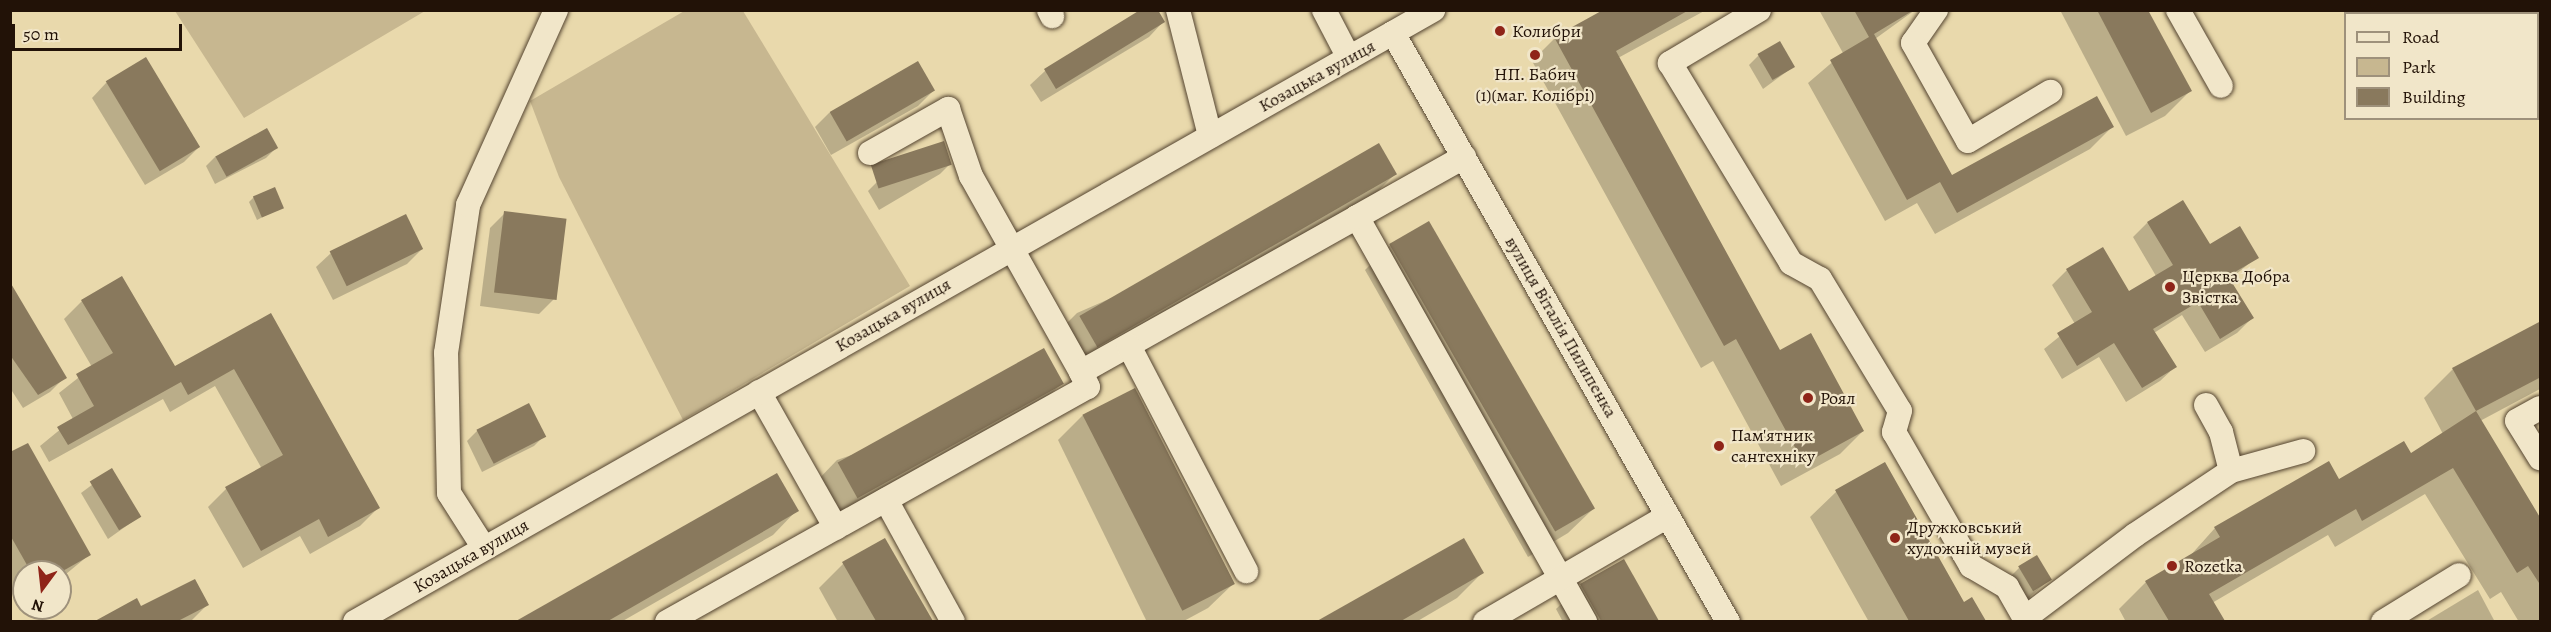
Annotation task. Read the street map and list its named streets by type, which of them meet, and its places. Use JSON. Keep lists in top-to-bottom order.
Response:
{
  "streets": {
    "street": ["Козацька вулиця", "вулиця Віталія Пилипенка"]
  },
  "crossings": [
    ["Козацька вулиця", "вулиця Віталія Пилипенка"]
  ],
  "places": [
    "Колибри",
    "НП. Бабич (1)(маг. Колібрі)",
    "Церква Добра Звістка",
    "Роял",
    "Пам'ятник сантехніку",
    "Дружковський художній музей",
    "Rozetka"
  ],
  "legend": ["Road", "Park", "Building"],
  "scale_bar": "50 m",
  "north": "bottom"
}
